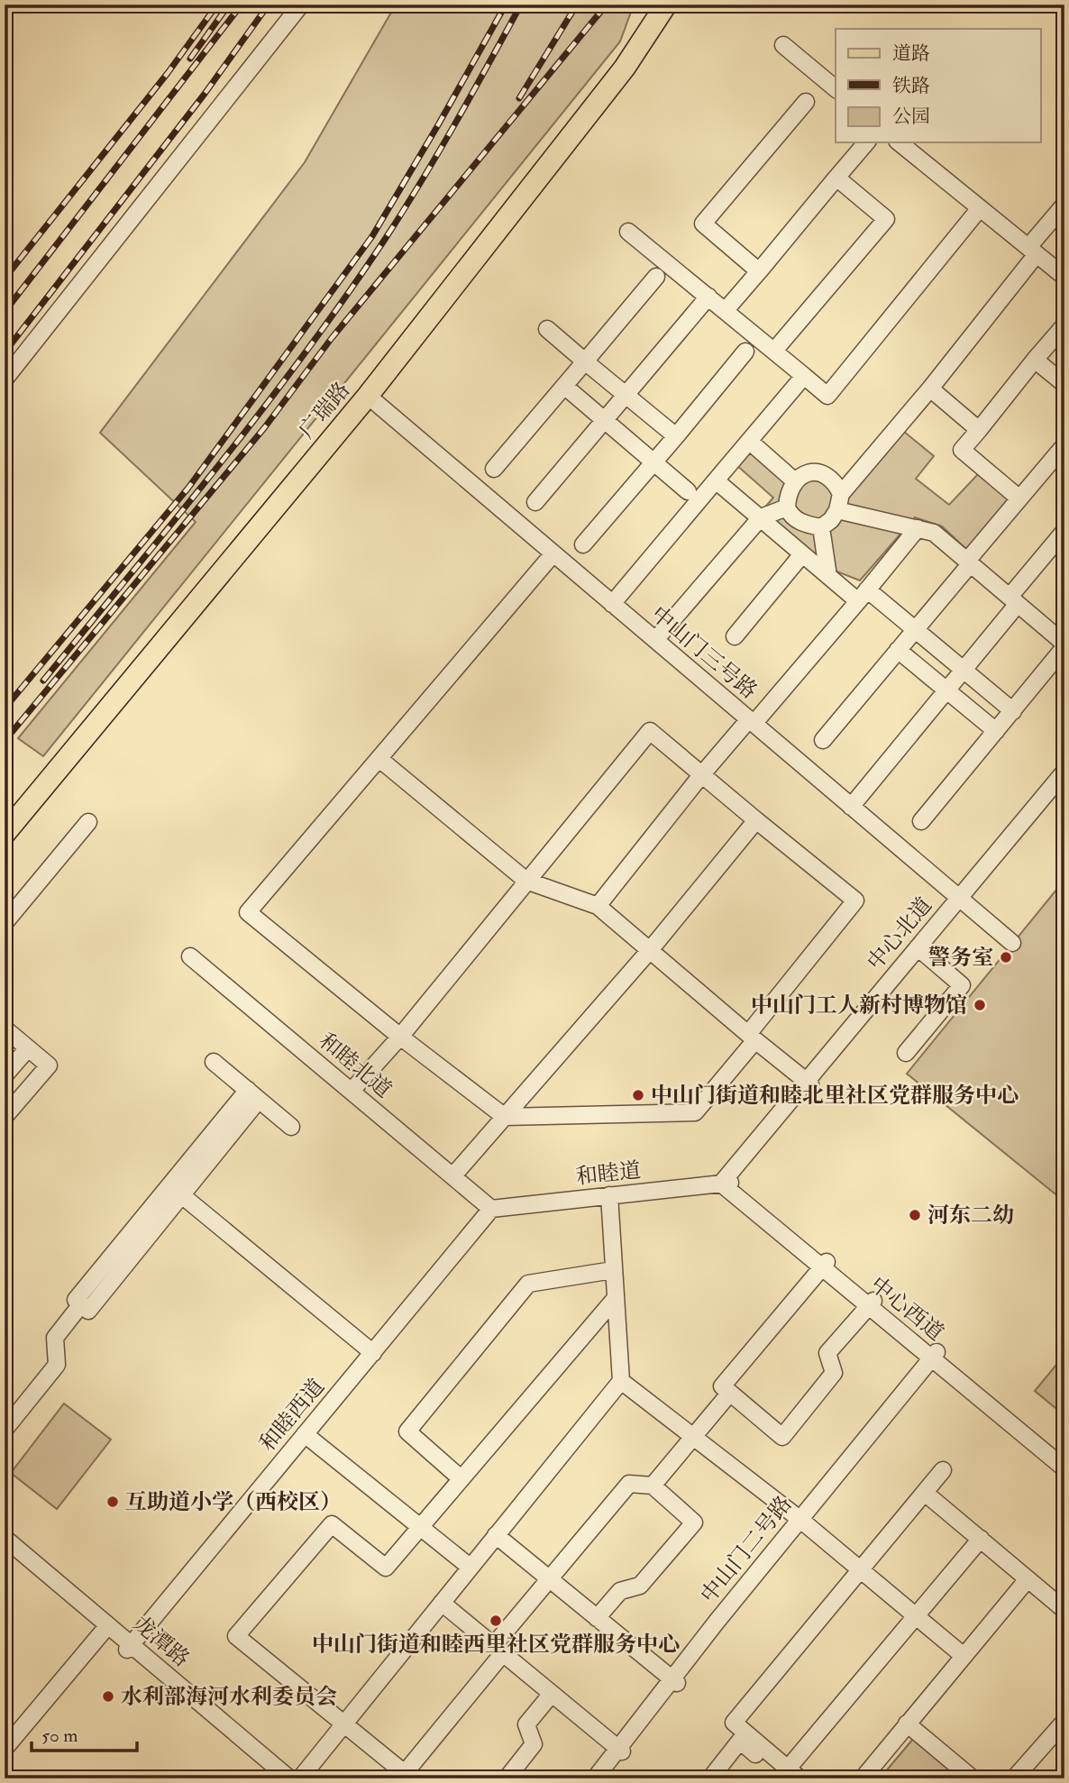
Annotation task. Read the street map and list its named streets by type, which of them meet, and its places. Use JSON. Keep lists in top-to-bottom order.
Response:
{
  "streets": {
    "main road": ["广瑞路"],
    "street": [
      "中山门三号路",
      "中心北道",
      "和睦北道",
      "和睦道",
      "中心西道",
      "和睦西道",
      "中山门二号路",
      "龙潭路"
    ]
  },
  "crossings": [
    ["广瑞路", "中山门三号路"],
    ["中山门三号路", "中心北道"],
    ["中心北道", "和睦道"],
    ["中心北道", "中心西道"],
    ["和睦北道", "和睦道"],
    ["和睦北道", "和睦西道"],
    ["和睦道", "中心西道"],
    ["和睦道", "和睦西道"],
    ["中心西道", "中山门二号路"],
    ["和睦西道", "龙潭路"]
  ],
  "places": [
    "警务室",
    "中山门工人新村博物馆",
    "中山门街道和睦北里社区党群服务中心",
    "河东二幼",
    "互助道小学（西校区）",
    "中山门街道和睦西里社区党群服务中心",
    "水利部海河水利委员会"
  ],
  "legend": ["道路", "铁路", "公园"],
  "scale_bar": "50 m"
}
